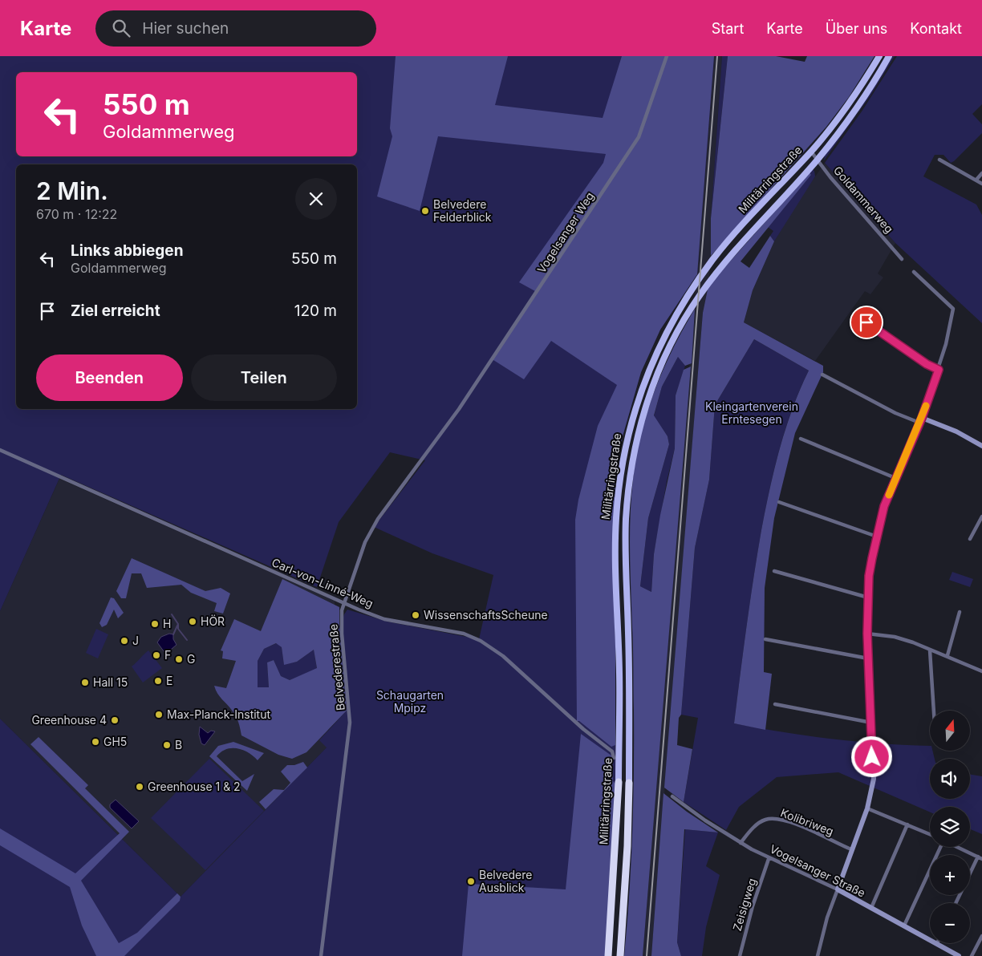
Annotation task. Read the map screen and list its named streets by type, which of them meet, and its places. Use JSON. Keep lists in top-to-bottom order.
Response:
{
  "streets": {
    "highway": ["Militärringstraße"],
    "street": [
      "Goldammerweg",
      "Vogelsanger Weg",
      "Carl-von-Linné-Weg",
      "Belvederestraße",
      "Kolibriweg",
      "Vogelsanger Straße",
      "Zeisigweg"
    ]
  },
  "crossings": [
    ["Militärringstraße", "Goldammerweg"],
    ["Vogelsanger Weg", "Belvederestraße"],
    ["Carl-von-Linné-Weg", "Belvederestraße"],
    ["Kolibriweg", "Vogelsanger Straße"],
    ["Vogelsanger Straße", "Zeisigweg"]
  ],
  "parks": ["Kleingartenverein Erntesegen", "Schaugarten Mpipz"],
  "places": [
    "Belvedere Felderblick",
    "WissenschaftsScheune",
    "HÖR",
    "H",
    "J",
    "F",
    "G",
    "E",
    "Hall 15",
    "Max-Planck-Institut",
    "Greenhouse 4",
    "GH5",
    "B",
    "Greenhouse 1 & 2",
    "Belvedere Ausblick"
  ],
  "north": "top",
  "page": {
    "header": "Karte",
    "search": "Hier suchen",
    "nav": [
      "Start",
      "Karte",
      "Über uns",
      "Kontakt"
    ],
    "turn": ["550 m", "Goldammerweg"],
    "heading": ["2 Min.", "670 m · 12:22"],
    "list": [
      {
        "name": "Links abbiegen",
        "note": "Goldammerweg",
        "value": "550 m"
      },
      {
        "name": "Ziel erreicht",
        "value": "120 m"
      }
    ],
    "buttons": ["Beenden", "Teilen"],
    "map_buttons": ["+", "−"]
  }
}
